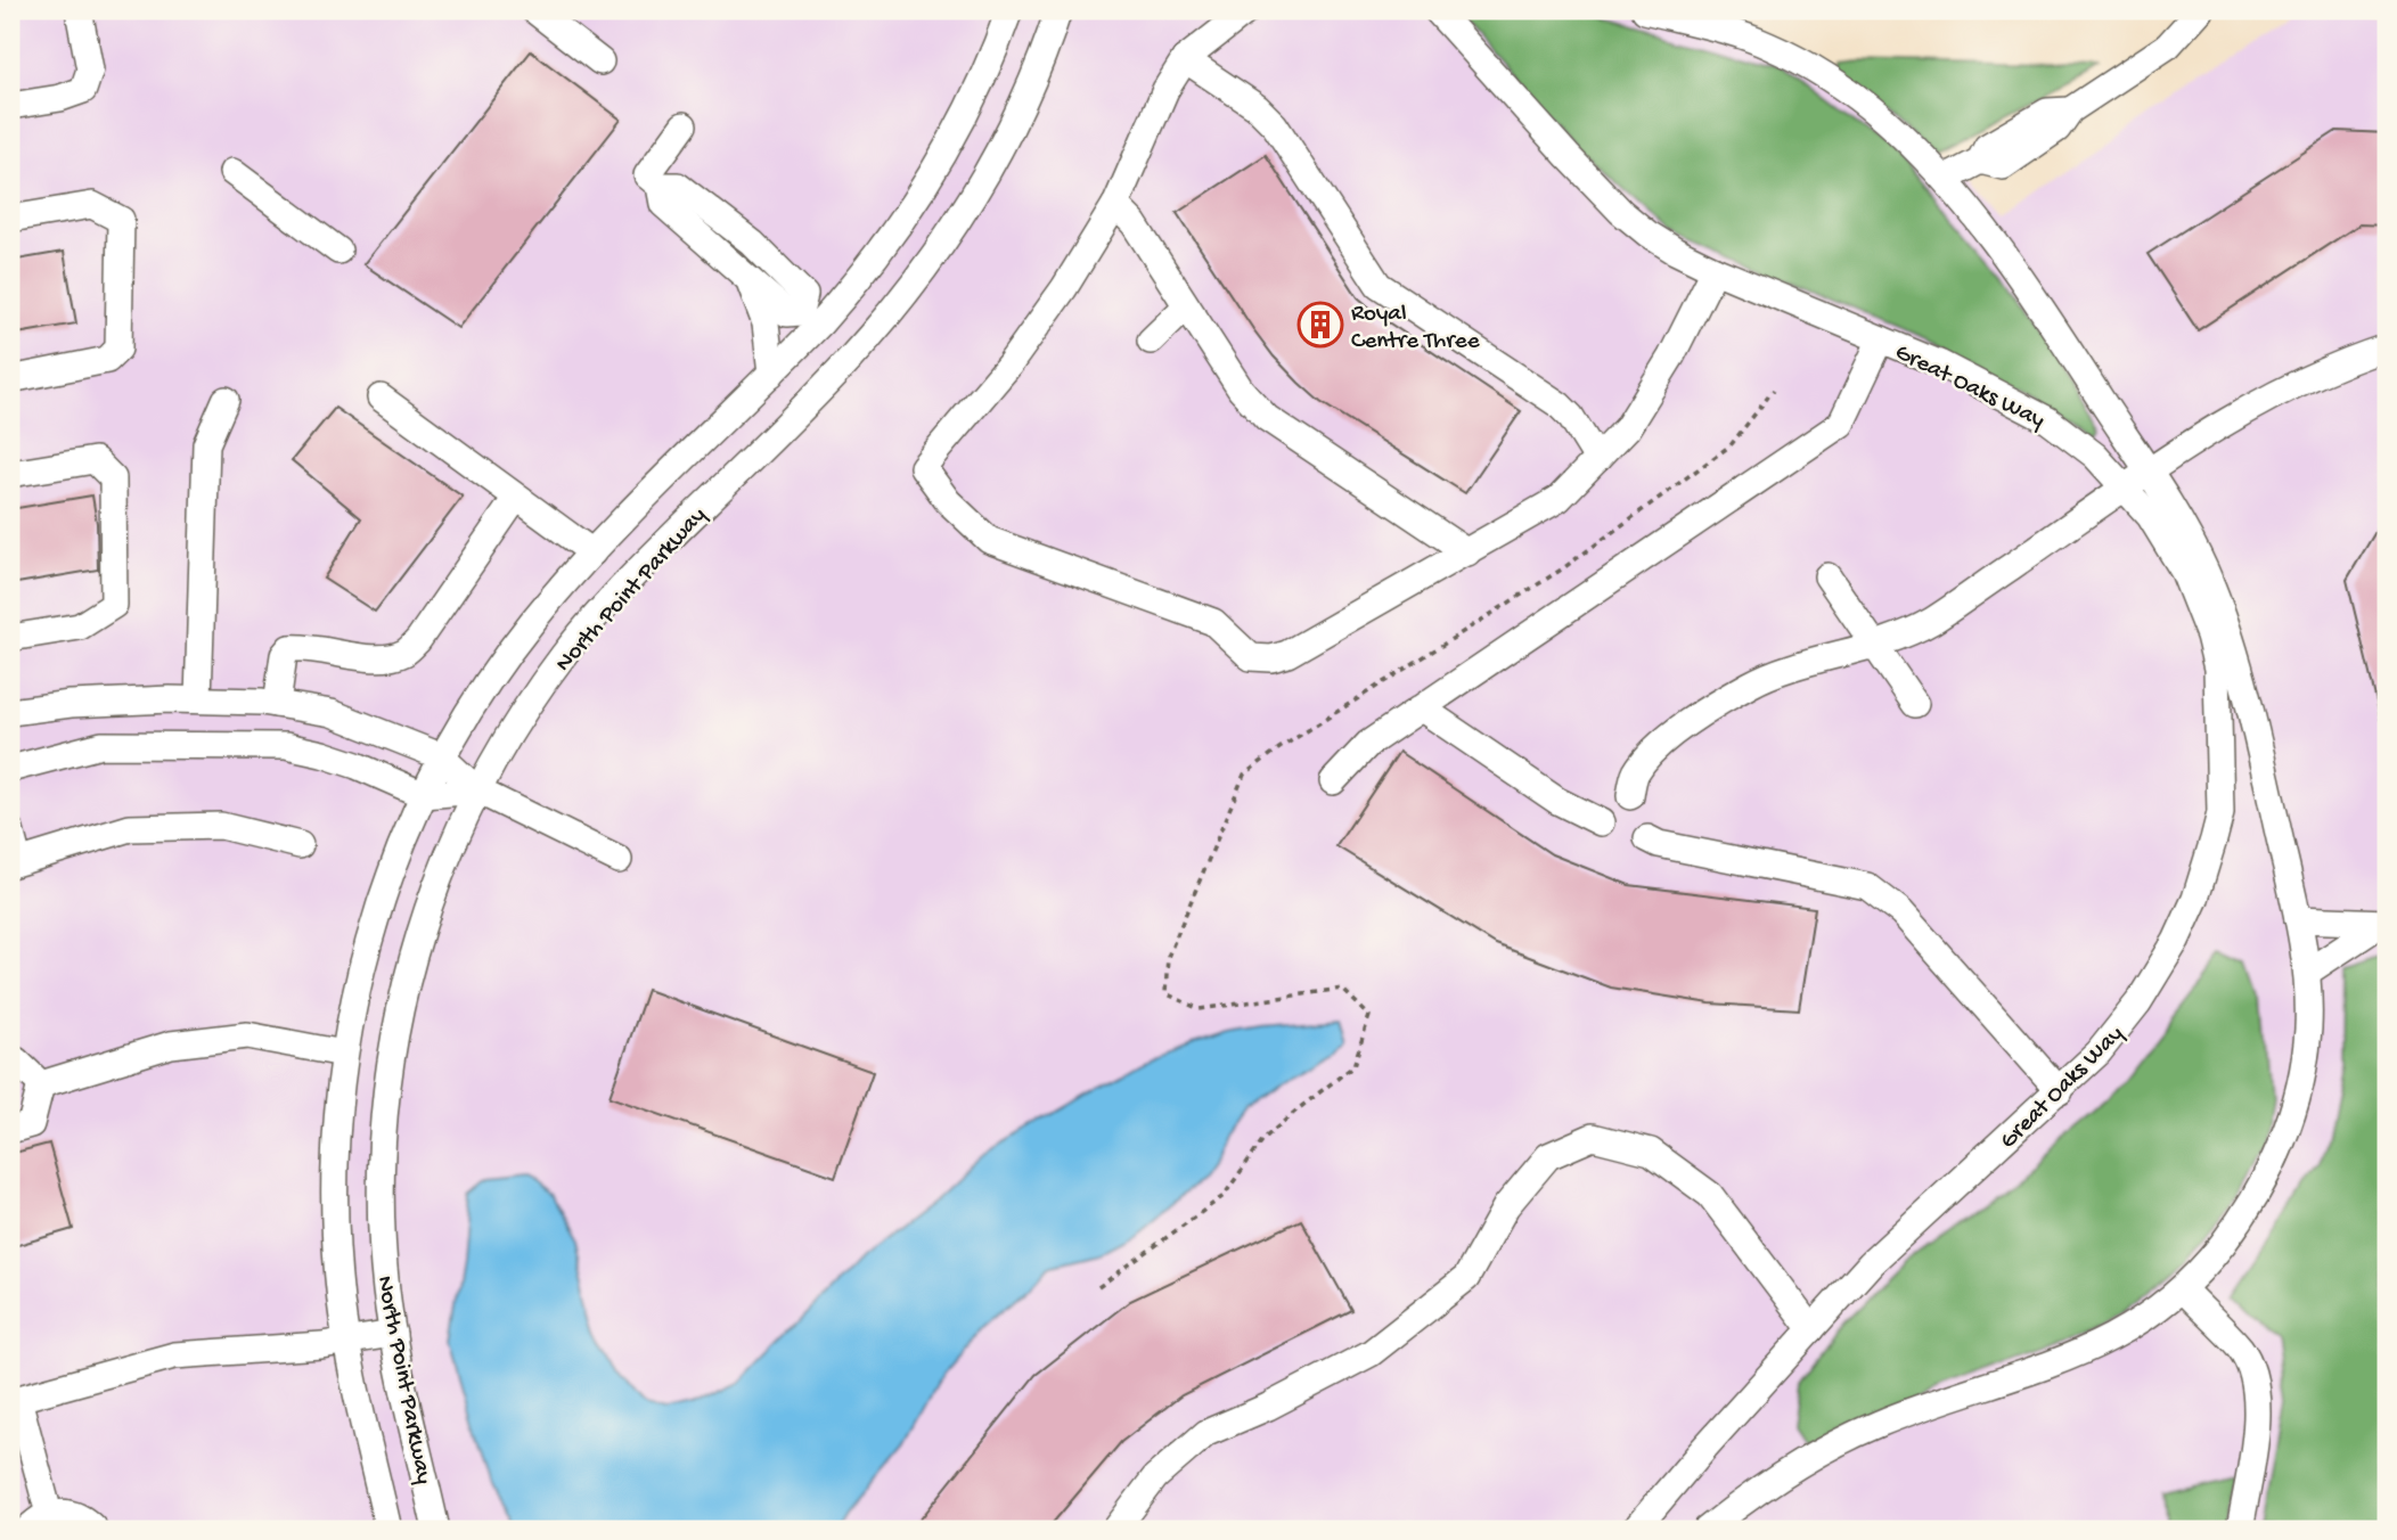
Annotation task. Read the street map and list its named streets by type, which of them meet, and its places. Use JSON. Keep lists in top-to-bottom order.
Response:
{
  "streets": {
    "street": ["Great Oaks Way", "North Point Parkway"]
  },
  "places": {
    "building": ["Royal Centre Three"]
  }
}
